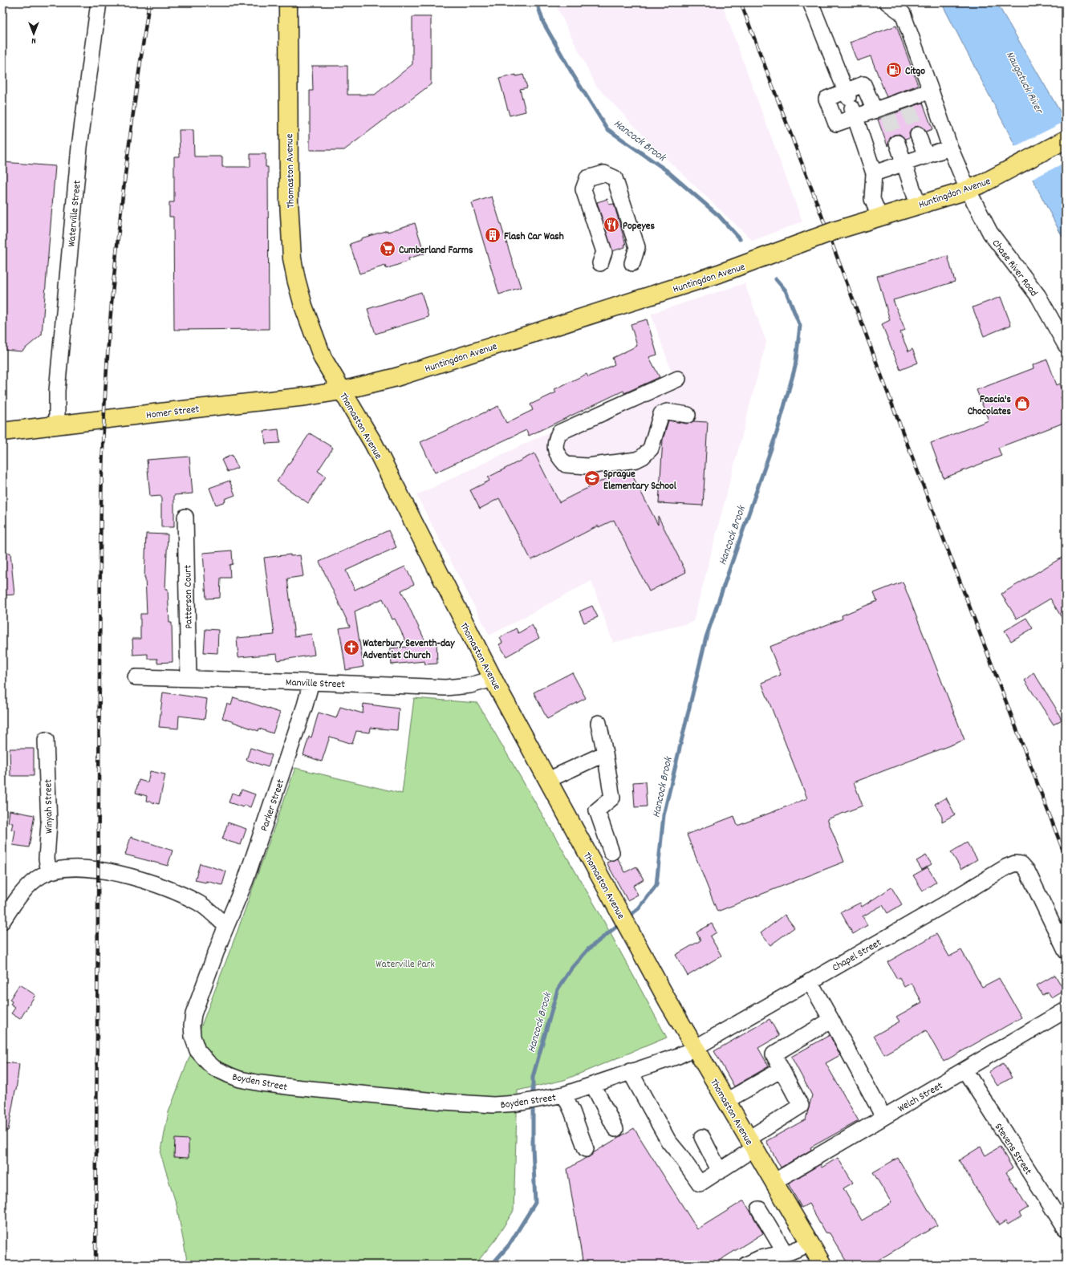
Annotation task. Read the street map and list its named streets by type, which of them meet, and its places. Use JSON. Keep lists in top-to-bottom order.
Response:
{
  "streets": {
    "main road": ["Thomaston Avenue", "Huntingdon Avenue", "Homer Street"],
    "street": [
      "Waterville Street",
      "Chase River Road",
      "Patterson Court",
      "Manville Street",
      "Parker Street",
      "Winyah Street",
      "Chapel Street",
      "Boyden Street",
      "Welch Street",
      "Stevens Street"
    ]
  },
  "crossings": [
    ["Thomaston Avenue", "Huntingdon Avenue"],
    ["Thomaston Avenue", "Homer Street"],
    ["Thomaston Avenue", "Manville Street"],
    ["Thomaston Avenue", "Chapel Street"],
    ["Thomaston Avenue", "Boyden Street"],
    ["Thomaston Avenue", "Welch Street"],
    ["Huntingdon Avenue", "Chase River Road"],
    ["Huntingdon Avenue", "Homer Street"],
    ["Waterville Street", "Homer Street"],
    ["Patterson Court", "Manville Street"],
    ["Manville Street", "Parker Street"],
    ["Parker Street", "Boyden Street"],
    ["Chapel Street", "Boyden Street"],
    ["Welch Street", "Stevens Street"]
  ],
  "water": ["Naugatuck River", "Hancock Brook"],
  "parks": ["Waterville Park"],
  "places": {
    "fuel station": ["Citgo"],
    "restaurant": ["Popeyes"],
    "building": ["Flash Car Wash"],
    "supermarket": ["Cumberland Farms"],
    "shop": ["Fascia's Chocolates"],
    "school or university": ["Sprague Elementary School"],
    "church": ["Waterbury Seventh-day Adventist Church"]
  },
  "north": "bottom"
}
